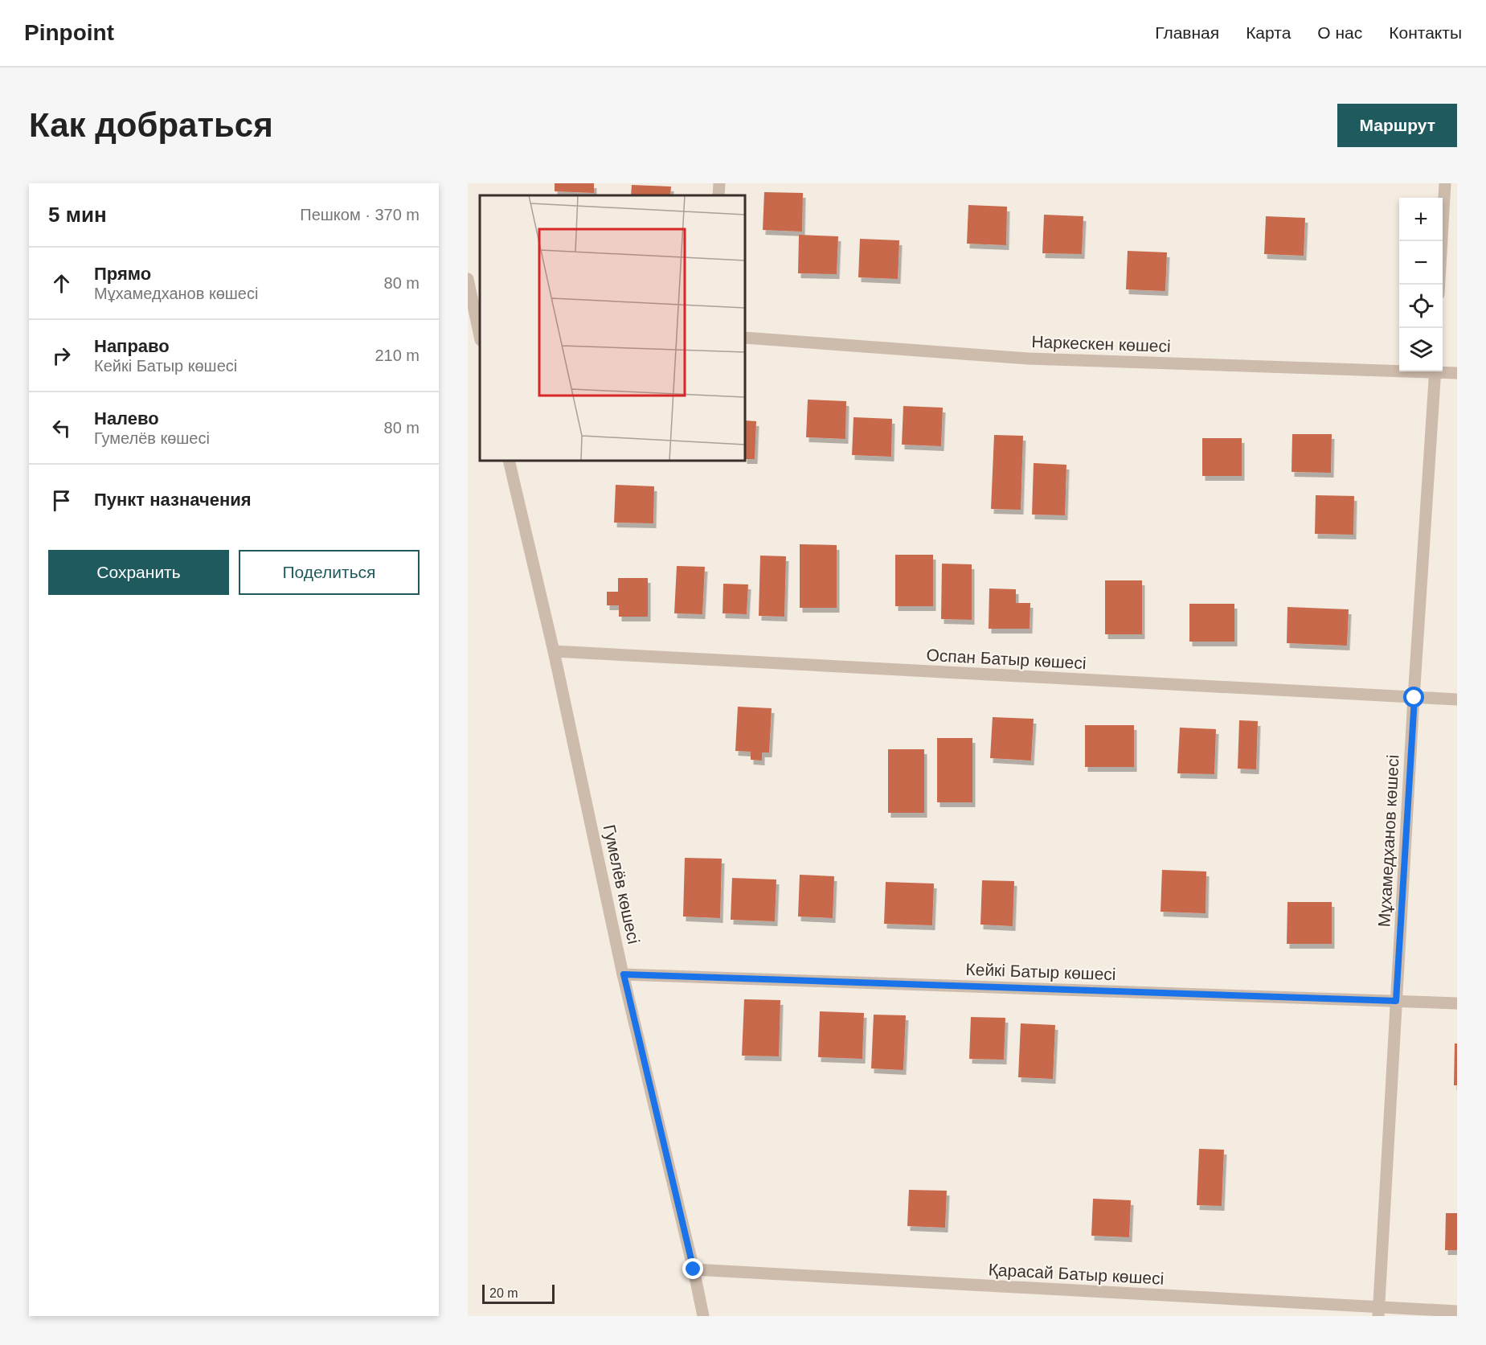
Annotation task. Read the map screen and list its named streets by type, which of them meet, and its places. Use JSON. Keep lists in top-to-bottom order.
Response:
{
  "streets": {
    "street": [
      "Наркескен көшесі",
      "Оспан Батыр көшесі",
      "Мұхамедханов көшесі",
      "Гумелёв көшесі",
      "Кейкі Батыр көшесі",
      "Қарасай Батыр көшесі"
    ]
  },
  "crossings": [
    ["Оспан Батыр көшесі", "Мұхамедханов көшесі"],
    ["Оспан Батыр көшесі", "Гумелёв көшесі"],
    ["Мұхамедханов көшесі", "Кейкі Батыр көшесі"],
    ["Мұхамедханов көшесі", "Қарасай Батыр көшесі"],
    ["Гумелёв көшесі", "Кейкі Батыр көшесі"],
    ["Гумелёв көшесі", "Қарасай Батыр көшесі"]
  ],
  "scale_bar": "20 m",
  "page": {
    "header": "Pinpoint",
    "nav": [
      "Главная",
      "Карта",
      "О нас",
      "Контакты"
    ],
    "buttons": [
      "Маршрут",
      ["Сохранить", "Поделиться"]
    ],
    "title": "Как добраться",
    "heading": ["5 мин", "Пешком · 370 m"],
    "map_buttons": ["+", "−"],
    "list": [
      ["Прямо", "Мұхамедханов көшесі", "80 m"],
      ["Направо", "Кейкі Батыр көшесі", "210 m"],
      ["Налево", "Гумелёв көшесі", "80 m"],
      "Пункт назначения"
    ],
    "scale": "20 m"
  }
}
